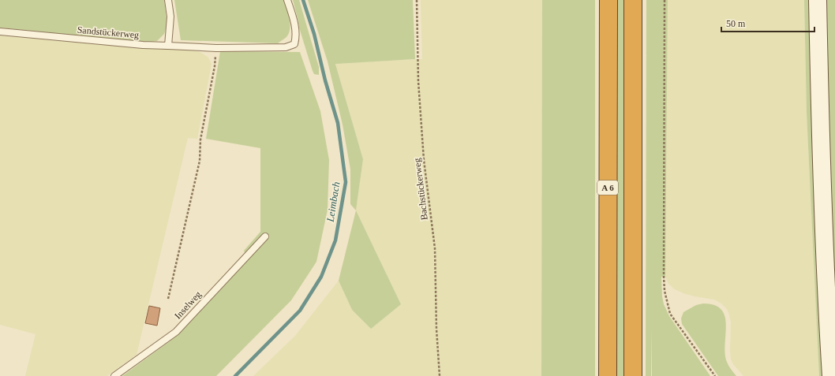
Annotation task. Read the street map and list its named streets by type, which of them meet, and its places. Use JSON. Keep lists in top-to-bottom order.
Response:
{
  "streets": {
    "highway": ["A 6"],
    "lane": ["Sandstückerweg", "Inselweg"],
    "path": ["Bachstückerweg"]
  },
  "water": ["Leimbach"],
  "scale_bar": "50 m"
}
